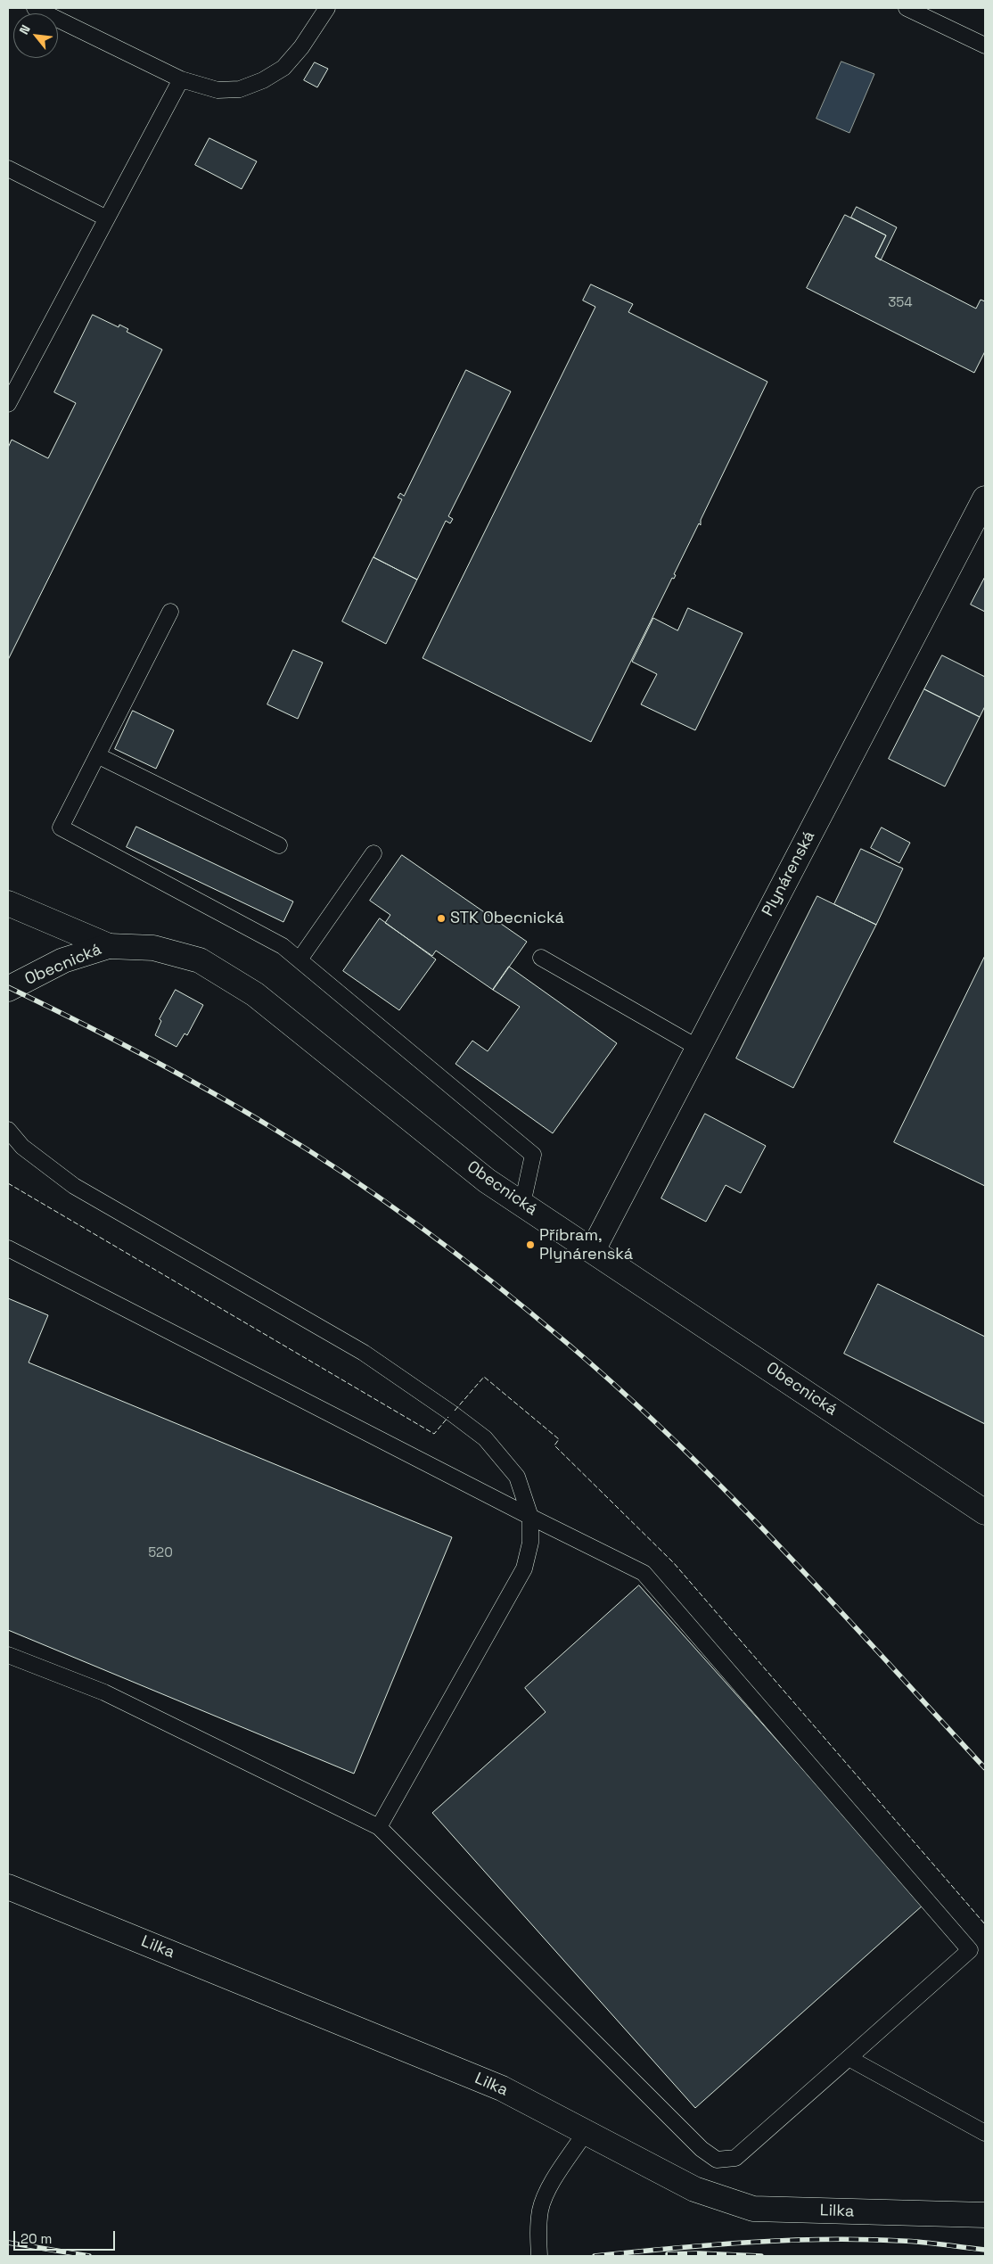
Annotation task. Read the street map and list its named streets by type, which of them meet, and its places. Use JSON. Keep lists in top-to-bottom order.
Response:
{
  "streets": {
    "street": ["Plynárenská", "Obecnická", "Lilka"]
  },
  "crossings": [
    ["Plynárenská", "Obecnická"]
  ],
  "places": ["STK Obecnická", "Příbram, Plynárenská"],
  "house_numbers": ["354", "520"],
  "scale_bar": "20 m",
  "north": "top left"
}
